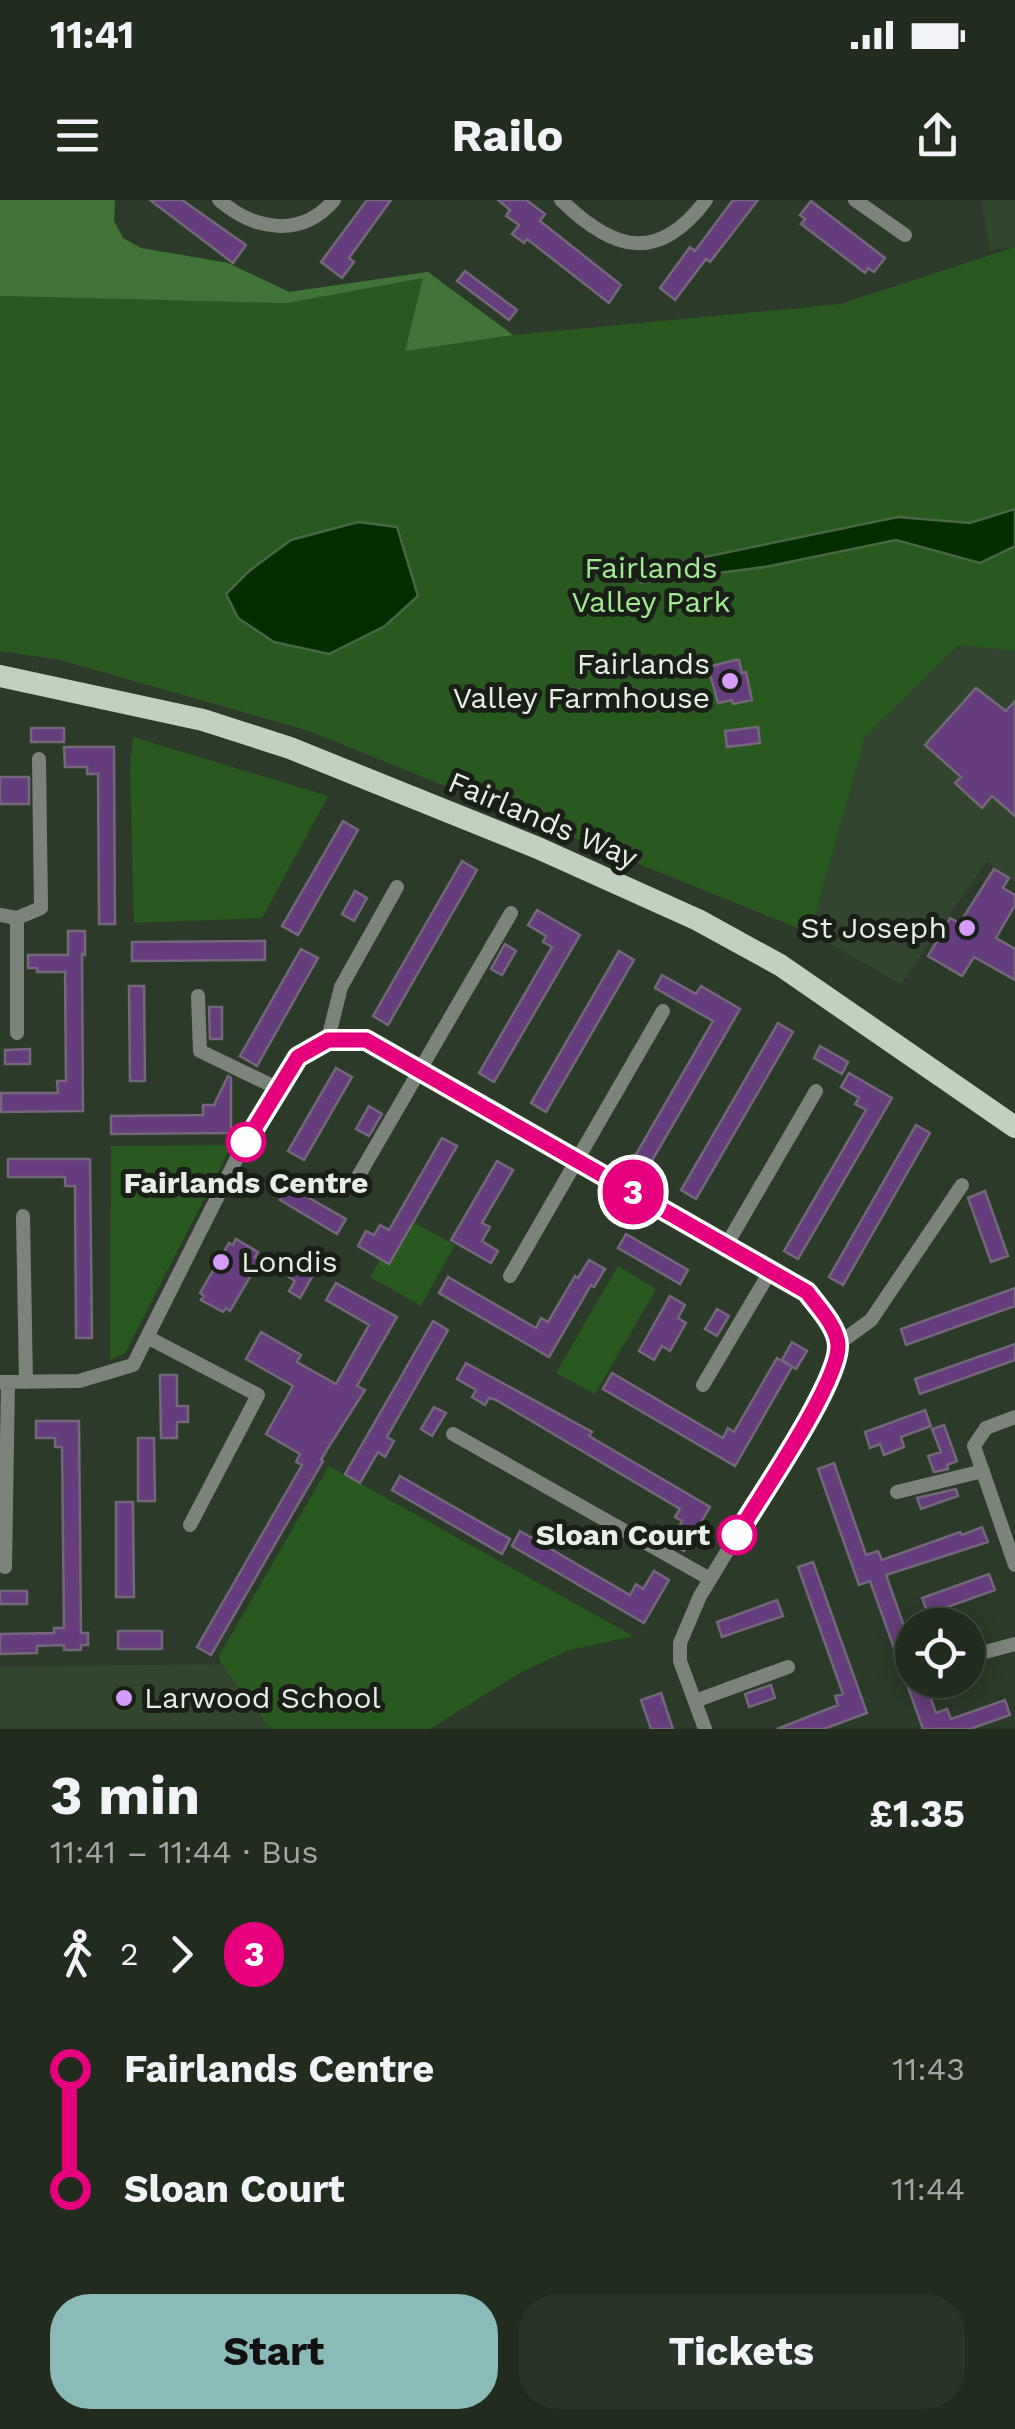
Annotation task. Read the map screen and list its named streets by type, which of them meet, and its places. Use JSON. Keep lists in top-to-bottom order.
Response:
{
  "streets": {
    "main road": ["Fairlands Way"]
  },
  "parks": ["Fairlands Valley Park"],
  "places": [
    "Fairlands Valley Farmhouse",
    "St Joseph",
    "Fairlands Centre",
    "Londis",
    "Sloan Court",
    "Larwood School"
  ],
  "lines": ["bus line 3"],
  "page": {
    "status": "11:41",
    "header": "Railo",
    "on_map": "3",
    "heading": ["3 min", "11:41 – 11:44 · Bus", "£1.35"],
    "legs": ["2", "3"],
    "list": [
      {
        "name": "Fairlands Centre",
        "value": "11:43"
      },
      {
        "name": "Sloan Court",
        "value": "11:44"
      }
    ],
    "buttons": ["Start", "Tickets"]
  }
}
